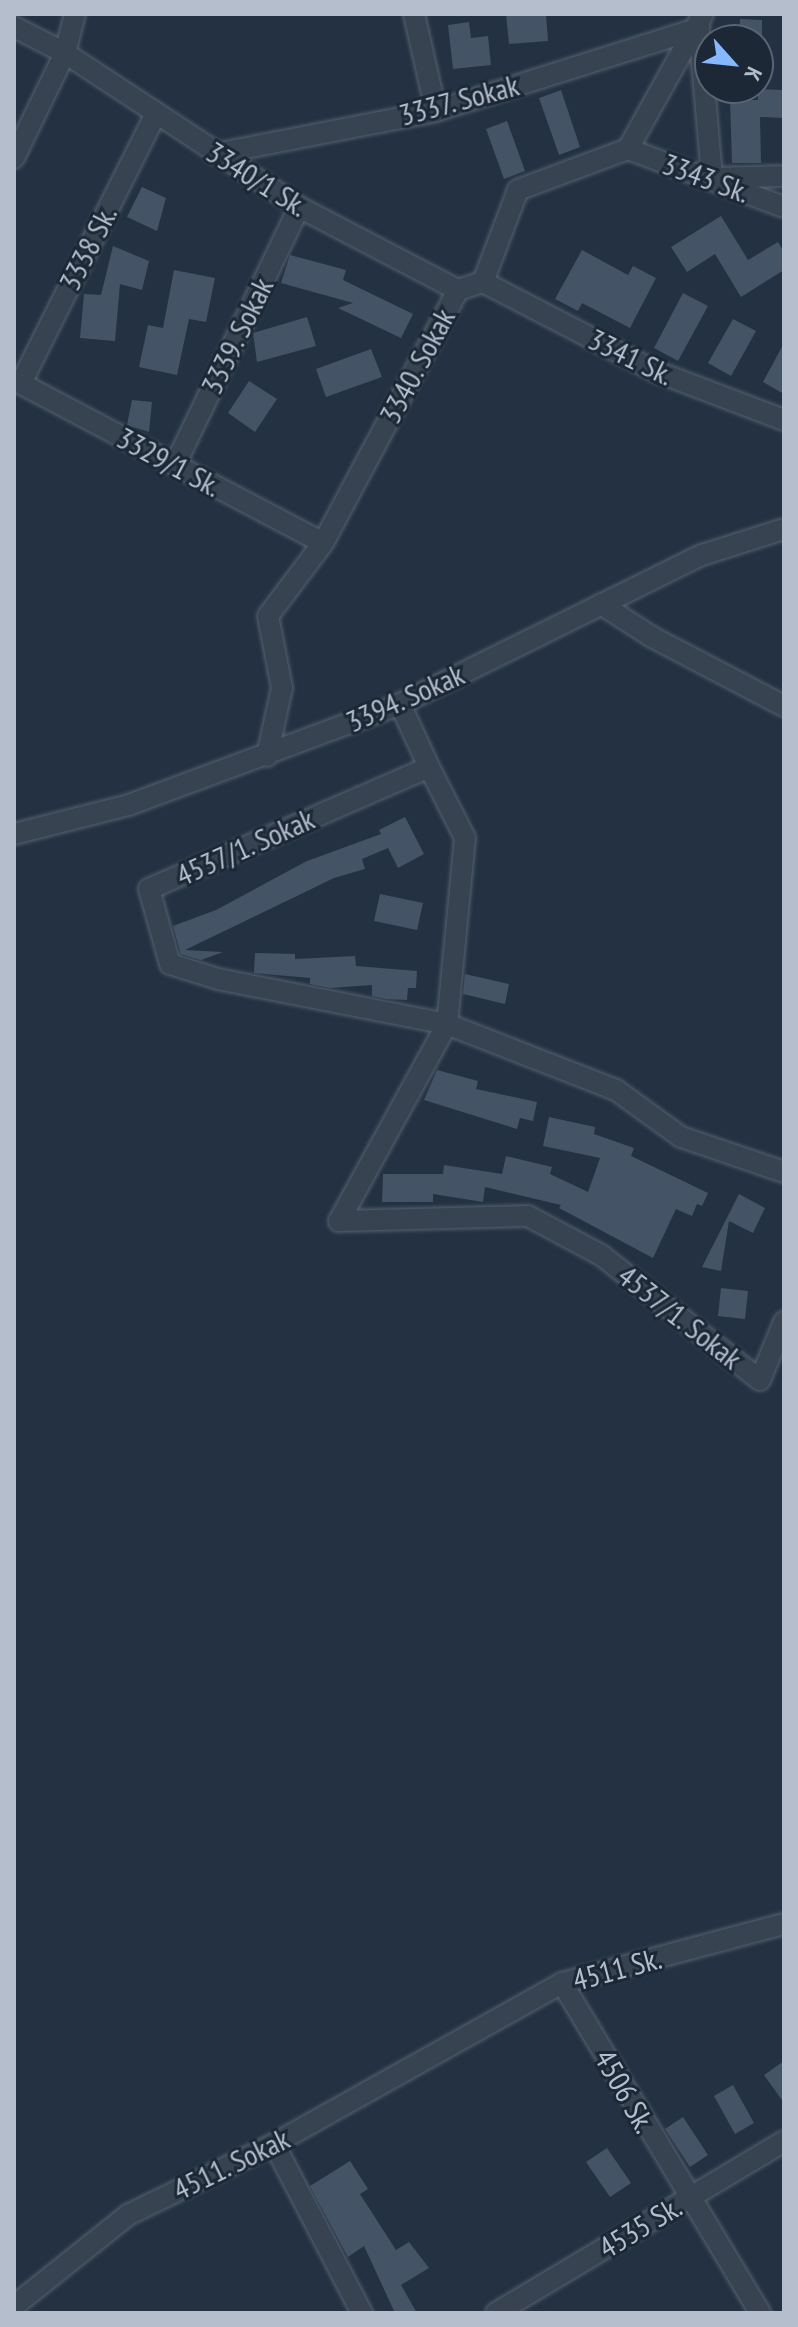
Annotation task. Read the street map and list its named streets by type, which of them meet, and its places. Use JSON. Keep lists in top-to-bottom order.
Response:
{
  "streets": {
    "street": [
      "3337. Sokak",
      "3343 Sk.",
      "3340/1 Sk.",
      "3338 Sk.",
      "3339. Sokak",
      "3341 Sk.",
      "3340. Sokak",
      "3329/1 Sk.",
      "3394. Sokak",
      "4537/1. Sokak",
      "4511 Sk.",
      "4506 Sk.",
      "4511. Sokak",
      "4535 Sk."
    ]
  },
  "crossings": [
    ["3337. Sokak", "3340/1 Sk."],
    ["3343 Sk.", "3340. Sokak"],
    ["3340/1 Sk.", "3338 Sk."],
    ["3340/1 Sk.", "3339. Sokak"],
    ["3340/1 Sk.", "3340. Sokak"],
    ["3338 Sk.", "3329/1 Sk."],
    ["3339. Sokak", "3329/1 Sk."],
    ["3341 Sk.", "3340. Sokak"],
    ["3340. Sokak", "3329/1 Sk."],
    ["3340. Sokak", "3394. Sokak"],
    ["4511 Sk.", "4506 Sk."],
    ["4511 Sk.", "4511. Sokak"],
    ["4506 Sk.", "4535 Sk."]
  ],
  "north": "bottom right"
}
